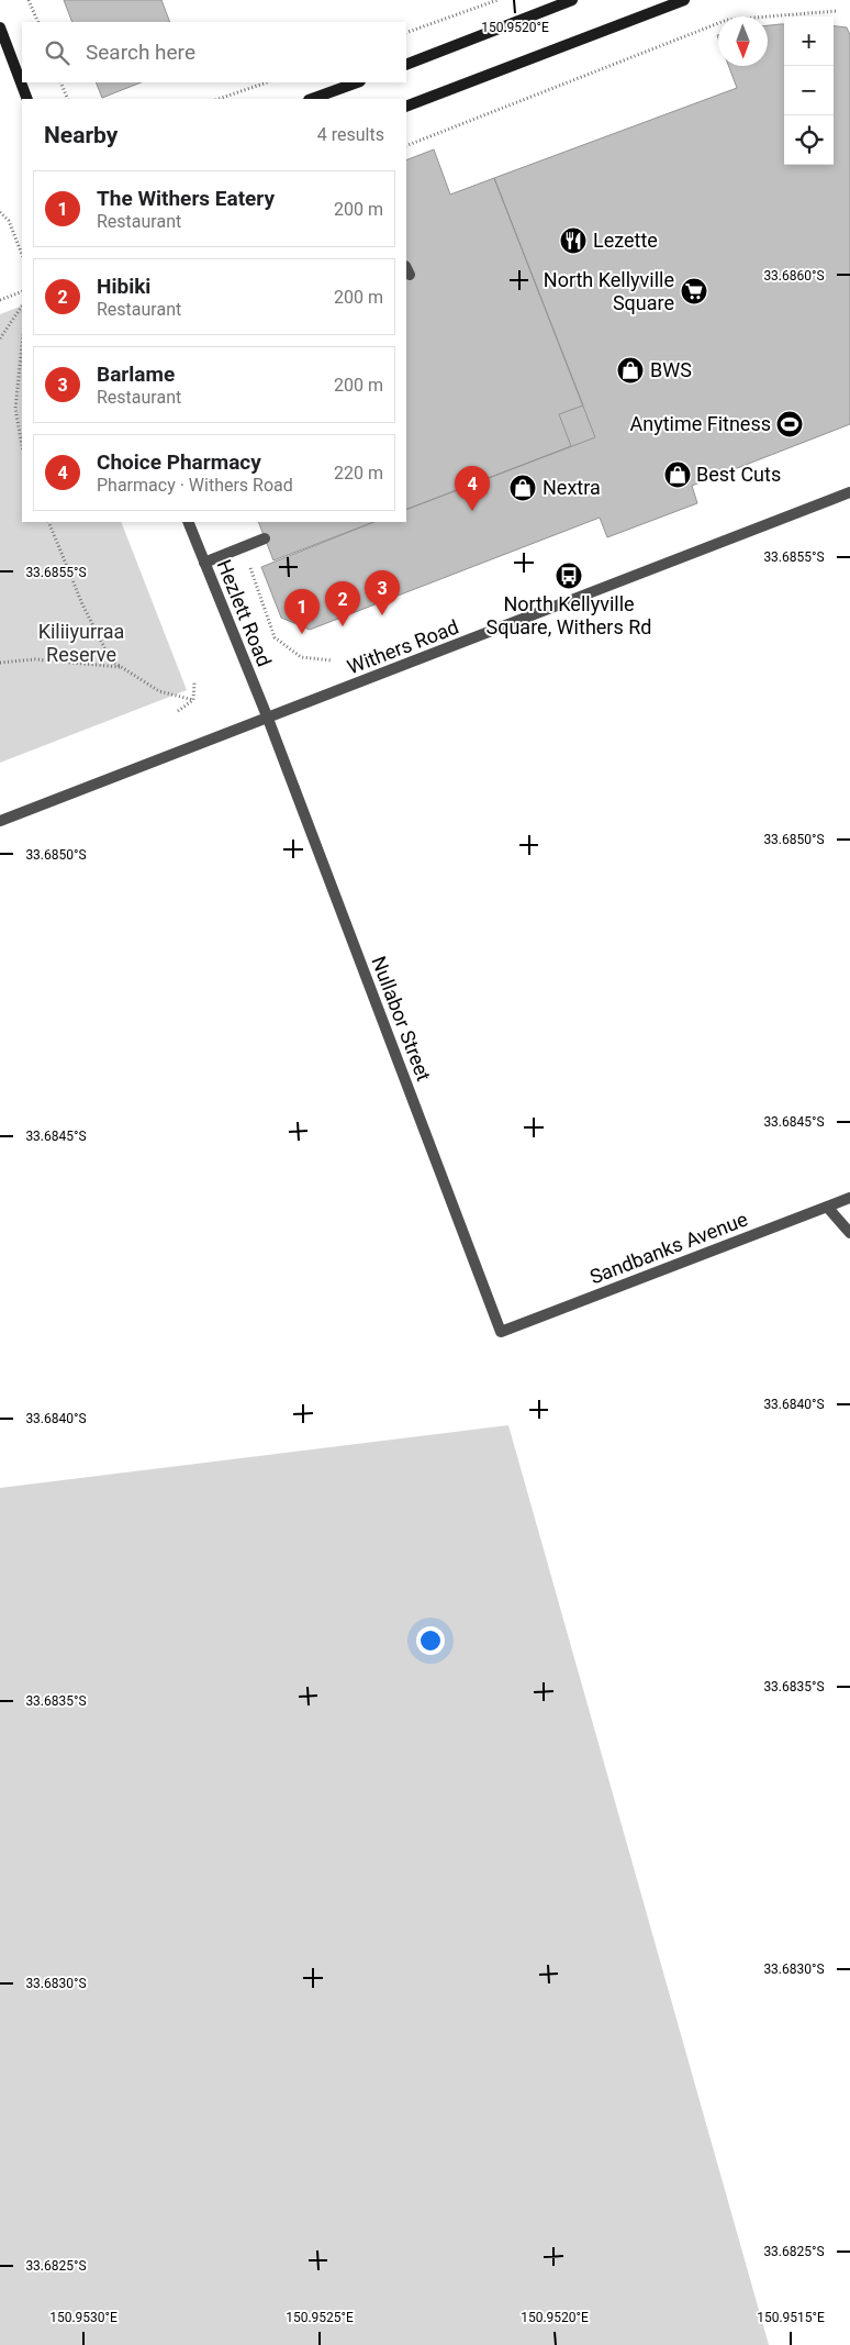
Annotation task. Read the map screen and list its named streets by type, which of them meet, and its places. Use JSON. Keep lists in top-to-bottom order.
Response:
{
  "streets": {
    "street": [
      "Hezlett Road",
      "Withers Road",
      "Nullabor Street",
      "Sandbanks Avenue"
    ]
  },
  "crossings": [
    ["Hezlett Road", "Withers Road"],
    ["Hezlett Road", "Nullabor Street"],
    ["Withers Road", "Nullabor Street"],
    ["Nullabor Street", "Sandbanks Avenue"]
  ],
  "parks": ["Kiliiyurraa Reserve"],
  "places": {
    "restaurant": ["Lezette"],
    "supermarket": ["North Kellyville Square"],
    "shop": ["BWS", "Best Cuts", "Nextra"],
    "sports": ["Anytime Fitness"],
    "bus stop": ["North Kellyville Square, Withers Rd"]
  },
  "north": "bottom",
  "page": {
    "map_buttons": ["+", "−"],
    "search": "Search here",
    "heading": ["Nearby", "4 results"],
    "list": [
      {
        "mark": "1",
        "name": "The Withers Eatery",
        "note": "Restaurant",
        "value": "200 m"
      },
      {
        "mark": "2",
        "name": "Hibiki",
        "note": "Restaurant",
        "value": "200 m"
      },
      {
        "mark": "3",
        "name": "Barlame",
        "note": "Restaurant",
        "value": "200 m"
      },
      {
        "mark": "4",
        "name": "Choice Pharmacy",
        "note": "Pharmacy · Withers Road",
        "value": "220 m"
      }
    ],
    "pins": [
      "4",
      "3",
      "2",
      "1"
    ]
  },
  "coordinates": [
    "150.9520°E",
    "33.6860°S",
    "33.6855°S",
    "33.6850°S",
    "33.6845°S",
    "33.6840°S",
    "33.6835°S",
    "33.6830°S",
    "33.6825°S",
    "150.9530°E",
    "150.9525°E",
    "150.9515°E"
  ]
}
